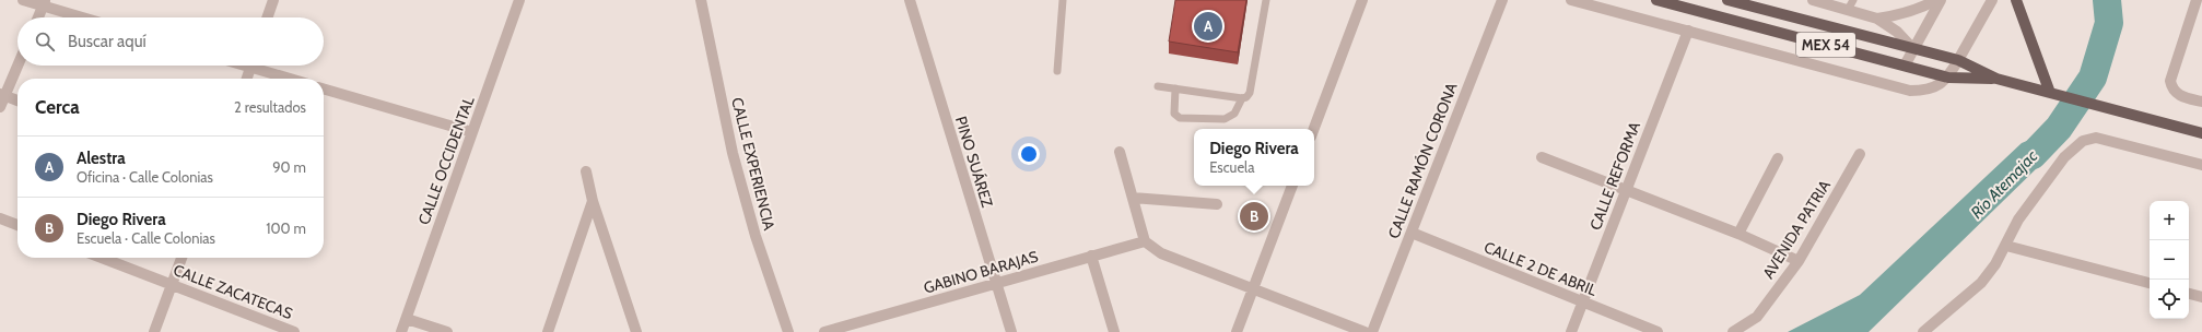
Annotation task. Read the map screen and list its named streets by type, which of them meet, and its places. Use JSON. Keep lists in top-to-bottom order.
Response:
{
  "streets": {
    "main road": ["MEX 54"],
    "street": [
      "CALLE OCCIDENTAL",
      "CALLE RAMÓN CORONA",
      "PINO SUÁREZ",
      "CALLE EXPERIENCIA",
      "CALLE REFORMA",
      "AVENIDA PATRIA",
      "CALLE 2 DE ABRIL",
      "GABINO BARAJAS",
      "CALLE ZACATECAS"
    ]
  },
  "crossings": [
    ["CALLE RAMÓN CORONA", "CALLE 2 DE ABRIL"],
    ["PINO SUÁREZ", "GABINO BARAJAS"],
    ["CALLE REFORMA", "CALLE 2 DE ABRIL"]
  ],
  "water": ["Río Atemajac"],
  "page": {
    "pins": ["A", "B"],
    "search": "Buscar aquí",
    "heading": ["Cerca", "2 resultados"],
    "popup": ["Diego Rivera", "Escuela"],
    "list": [
      {
        "mark": "A",
        "name": "Alestra",
        "note": "Oficina · Calle Colonias",
        "value": "90 m"
      },
      {
        "mark": "B",
        "name": "Diego Rivera",
        "note": "Escuela · Calle Colonias",
        "value": "100 m"
      }
    ],
    "map_buttons": ["+", "−"]
  }
}
